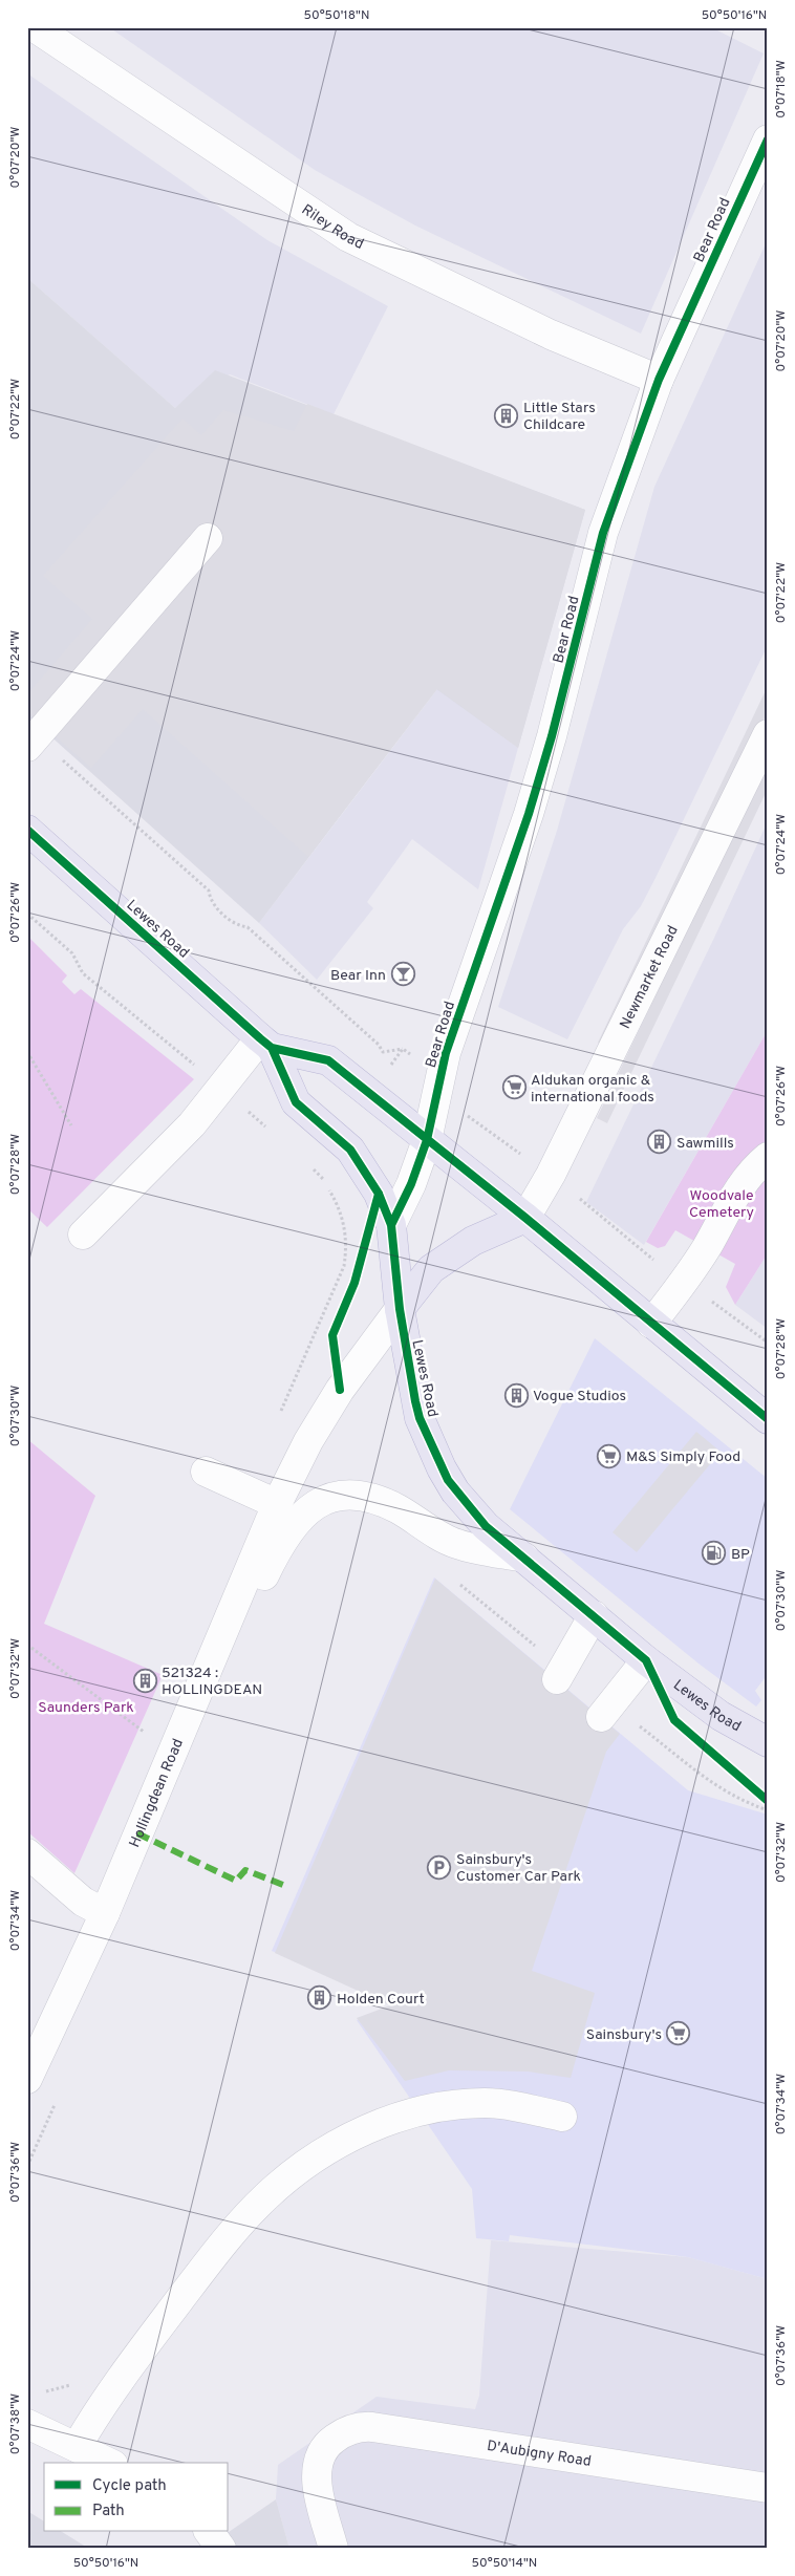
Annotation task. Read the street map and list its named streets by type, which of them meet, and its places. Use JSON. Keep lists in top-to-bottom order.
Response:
{
  "streets": {
    "main road": ["Lewes Road"],
    "street": [
      "Riley Road",
      "Bear Road",
      "Newmarket Road",
      "Hollingdean Road",
      "D'Aubigny Road"
    ]
  },
  "crossings": [
    ["Riley Road", "Bear Road"],
    ["Bear Road", "Lewes Road"],
    ["Lewes Road", "Newmarket Road"],
    ["Lewes Road", "Hollingdean Road"]
  ],
  "parks": ["Woodvale Cemetery", "Saunders Park"],
  "places": {
    "building": [
      "Little Stars Childcare",
      "Sawmills",
      "Vogue Studios",
      "521324 : HOLLINGDEAN",
      "Holden Court"
    ],
    "bar": ["Bear Inn"],
    "supermarket": ["Aldukan organic & international foods", "M&S Simply Food", "Sainsbury's"],
    "fuel station": ["BP"],
    "parking": ["Sainsbury's Customer Car Park"]
  },
  "legend": ["Cycle path", "Path"],
  "coordinates": [
    "50°50'18\"N",
    "50°50'16\"N",
    "0°07'18\"W",
    "0°07'20\"W",
    "0°07'22\"W",
    "0°07'24\"W",
    "0°07'26\"W",
    "0°07'28\"W",
    "0°07'30\"W",
    "0°07'32\"W",
    "0°07'34\"W",
    "0°07'36\"W",
    "0°07'38\"W",
    "50°50'14\"N"
  ]
}
